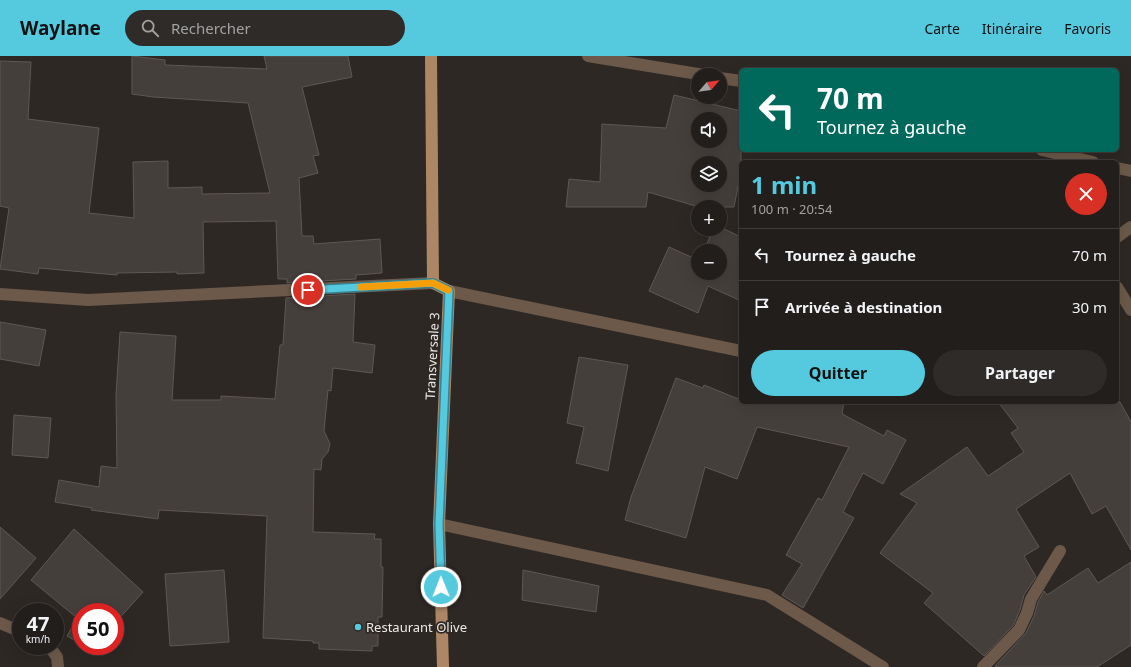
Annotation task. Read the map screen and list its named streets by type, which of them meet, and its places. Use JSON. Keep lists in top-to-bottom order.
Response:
{
  "streets": {
    "main road": ["Transversale 3"]
  },
  "places": ["Restaurant Olive"],
  "north": "top right",
  "page": {
    "header": "Waylane",
    "search": "Rechercher",
    "nav": ["Carte", "Itinéraire", "Favoris"],
    "map_buttons": ["+", "−"],
    "turn": ["70 m", "Tournez à gauche"],
    "heading": ["1 min", "100 m · 20:54"],
    "list": [
      {
        "name": "Tournez à gauche",
        "value": "70 m"
      },
      {
        "name": "Arrivée à destination",
        "value": "30 m"
      }
    ],
    "buttons": ["Quitter", "Partager"],
    "speed": "47 km/h",
    "limit": "50"
  }
}
